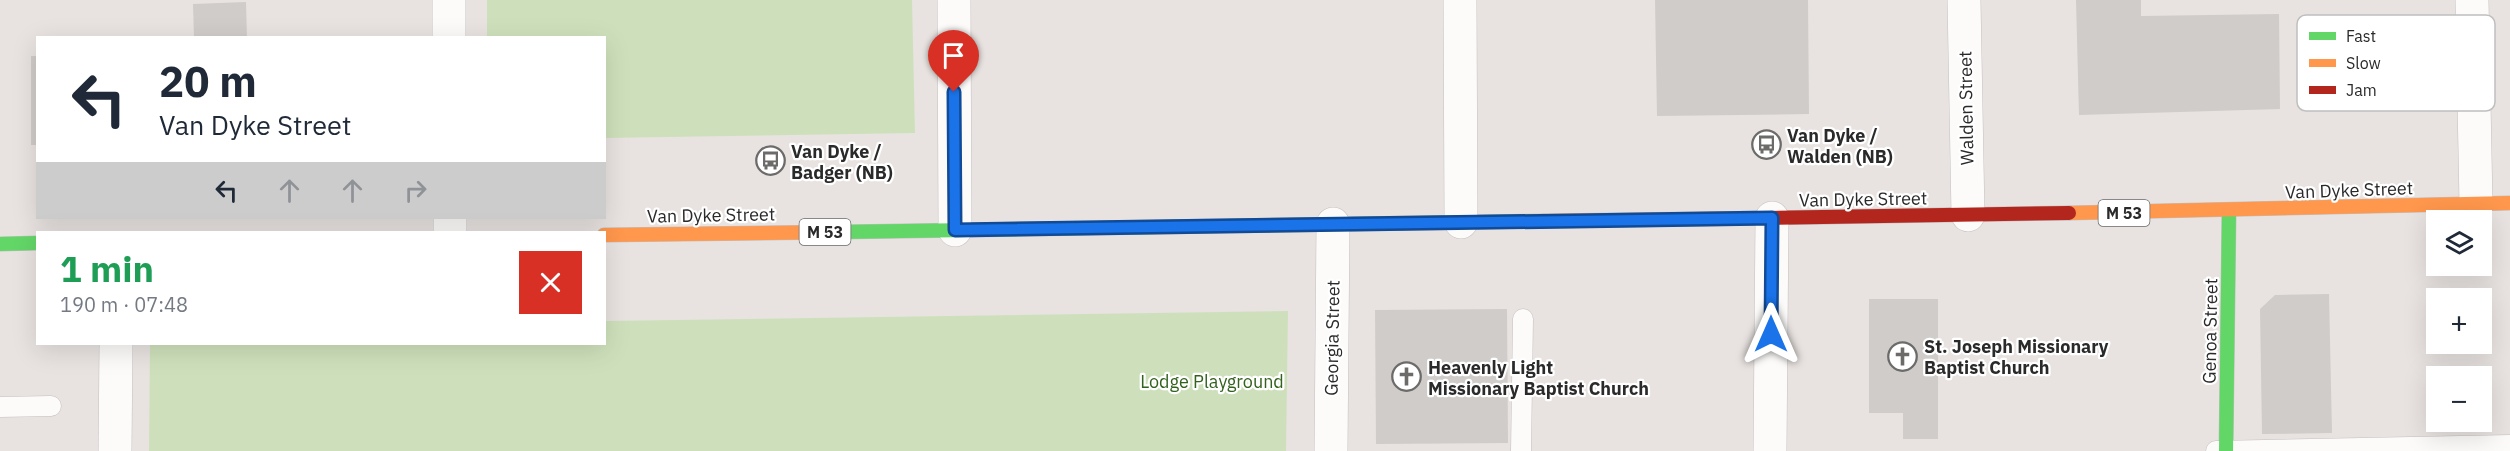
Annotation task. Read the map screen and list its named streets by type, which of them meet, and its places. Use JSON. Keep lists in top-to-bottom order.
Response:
{
  "streets": {
    "main road": ["Van Dyke Street", "M 53", "Genoa Street"],
    "street": ["Walden Street", "Georgia Street"]
  },
  "crossings": [
    ["Walden Street", "Van Dyke Street"],
    ["Van Dyke Street", "Genoa Street"],
    ["Van Dyke Street", "Georgia Street"]
  ],
  "parks": ["Lodge Playground"],
  "places": {
    "bus stop": ["Van Dyke / Walden (NB)", "Van Dyke / Badger (NB)"],
    "church": ["St. Joseph Missionary Baptist Church", "Heavenly Light Missionary Baptist Church"]
  },
  "legend": ["Fast", "Slow", "Jam"],
  "page": {
    "turn": ["20 m", "Van Dyke Street"],
    "map_buttons": ["+", "−"],
    "heading": ["1 min", "190 m · 07:48"]
  }
}
